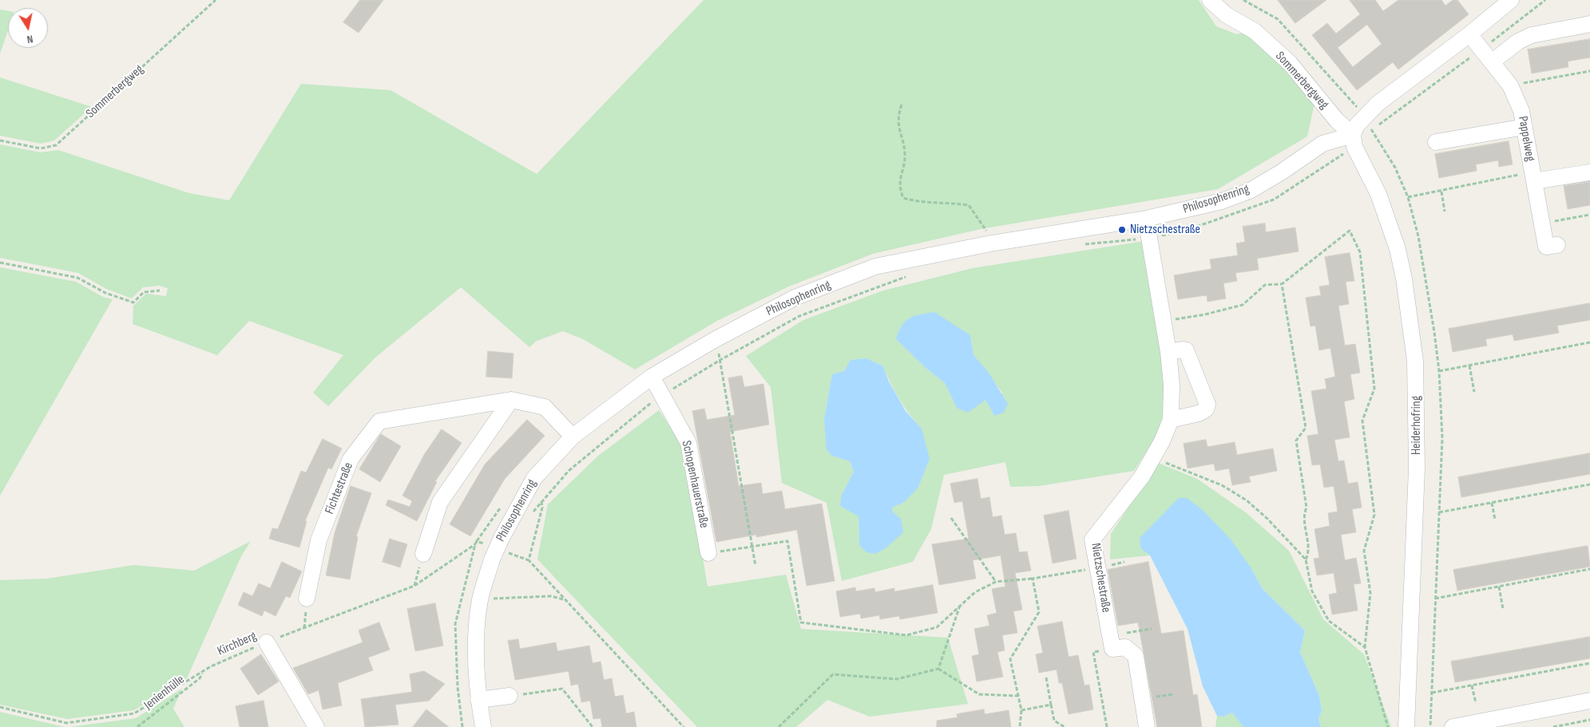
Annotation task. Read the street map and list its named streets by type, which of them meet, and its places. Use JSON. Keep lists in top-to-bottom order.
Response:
{
  "streets": {
    "street": [
      "Sommerbergweg",
      "Pappelweg",
      "Philosophenring",
      "Heiderhofring",
      "Schopenhauerstraße",
      "Fichtestraße",
      "Nietzschestraße"
    ],
    "path": ["Kirchberg", "Jenienhülle"]
  },
  "crossings": [
    ["Sommerbergweg", "Philosophenring"],
    ["Sommerbergweg", "Heiderhofring"],
    ["Philosophenring", "Heiderhofring"],
    ["Philosophenring", "Schopenhauerstraße"],
    ["Philosophenring", "Fichtestraße"],
    ["Philosophenring", "Nietzschestraße"],
    ["Kirchberg", "Jenienhülle"]
  ],
  "places": ["Nietzschestraße"],
  "north": "bottom"
}
